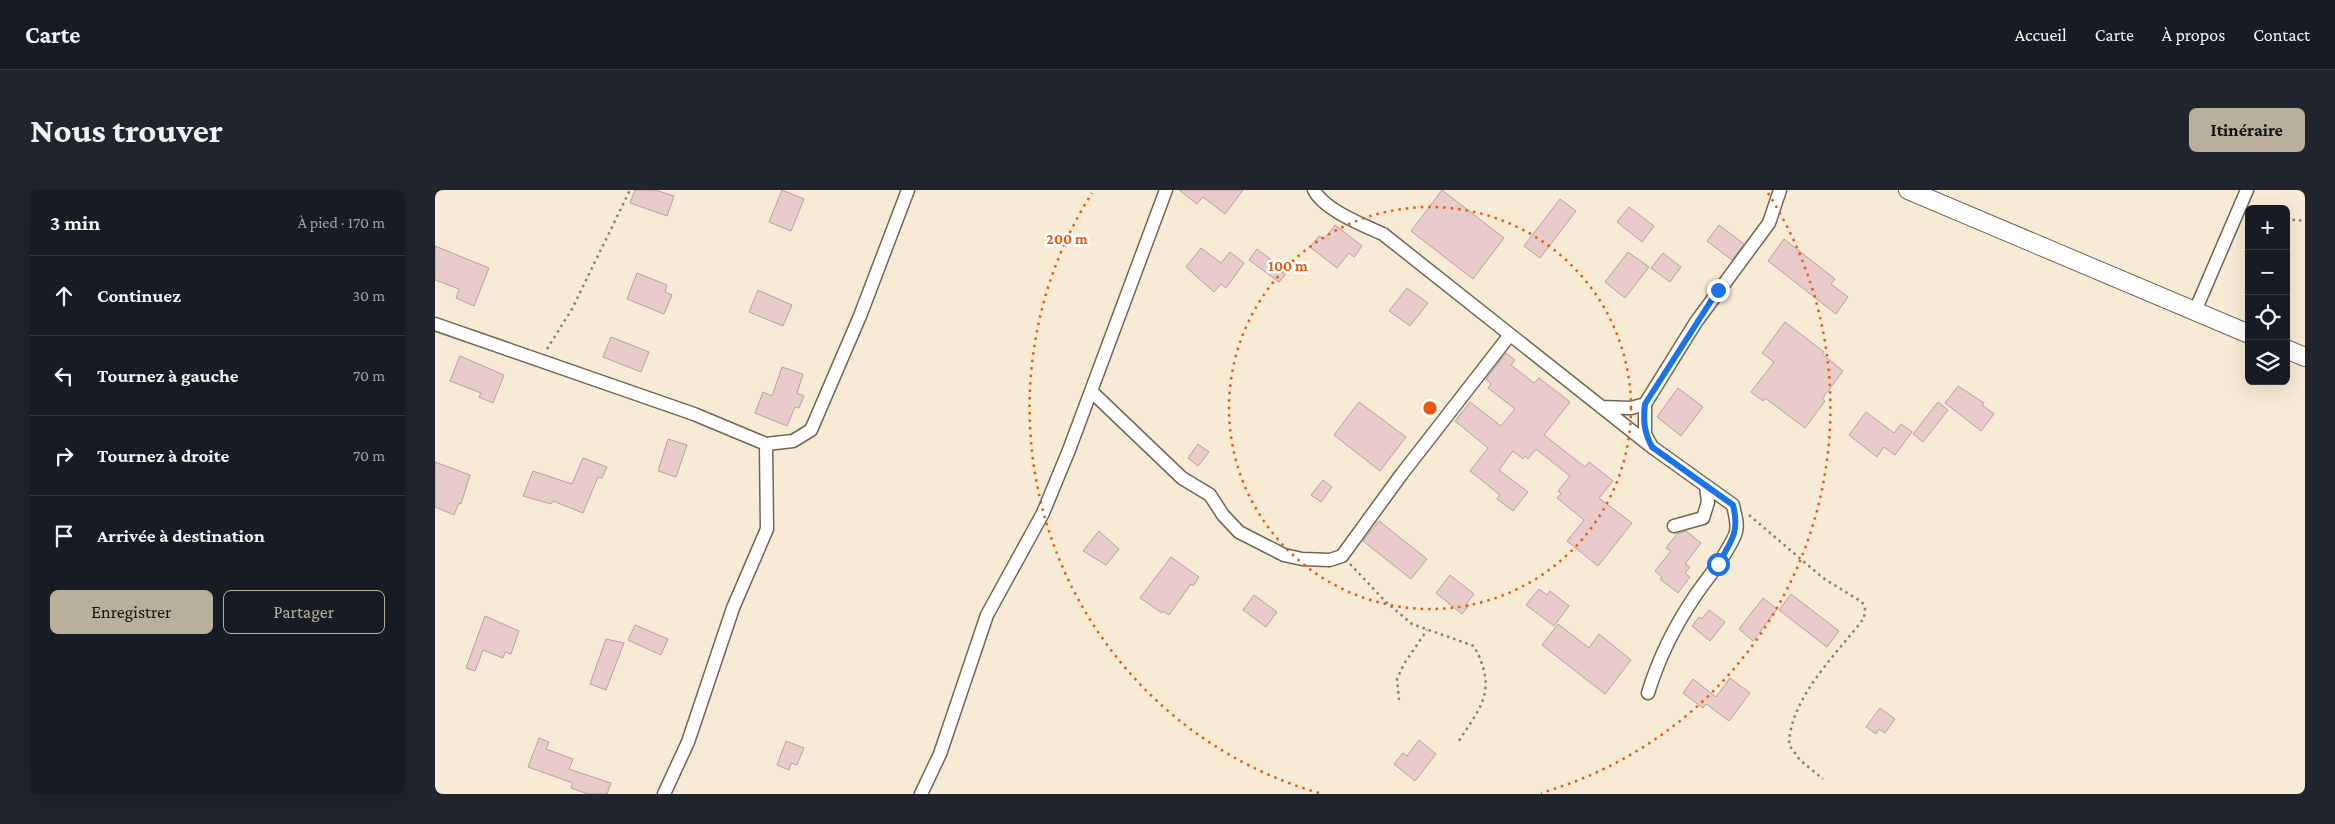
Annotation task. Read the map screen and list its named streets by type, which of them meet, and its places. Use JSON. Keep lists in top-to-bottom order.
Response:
{
  "page": {
    "header": "Carte",
    "nav": [
      "Accueil",
      "Carte",
      "À propos",
      "Contact"
    ],
    "buttons": [
      "Itinéraire",
      ["Enregistrer", "Partager"]
    ],
    "title": "Nous trouver",
    "heading": ["3 min", "À pied · 170 m"],
    "map_buttons": ["+", "−"],
    "list": [
      ["Continuez", "30 m"],
      ["Tournez à gauche", "70 m"],
      ["Tournez à droite", "70 m"],
      "Arrivée à destination"
    ]
  },
  "rings": ["200 m", "100 m"]
}
